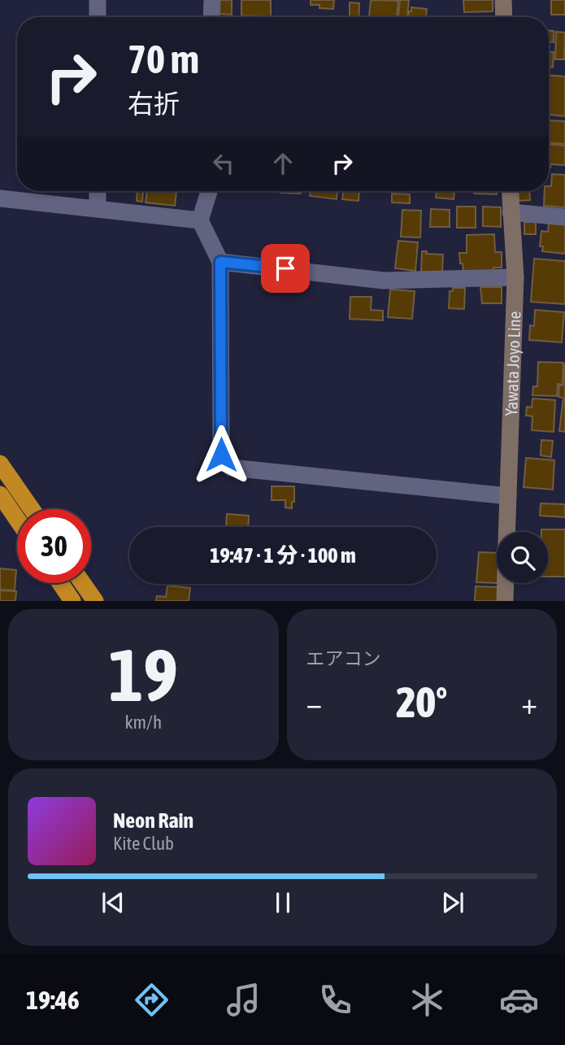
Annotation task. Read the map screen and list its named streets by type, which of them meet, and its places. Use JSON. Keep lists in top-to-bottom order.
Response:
{
  "streets": {
    "main road": ["Yawata Joyo Line"]
  },
  "page": {
    "turn": ["70 m", "右折"],
    "limit": "30",
    "trip": "19:47 · 1 分 · 100 m",
    "tile": [
      ["19", "km/h"],
      "エアコン"
    ],
    "heat": ["−", "20°", "+"],
    "song": ["Neon Rain", "Kite Club"],
    "tabs": "19:46"
  }
}
